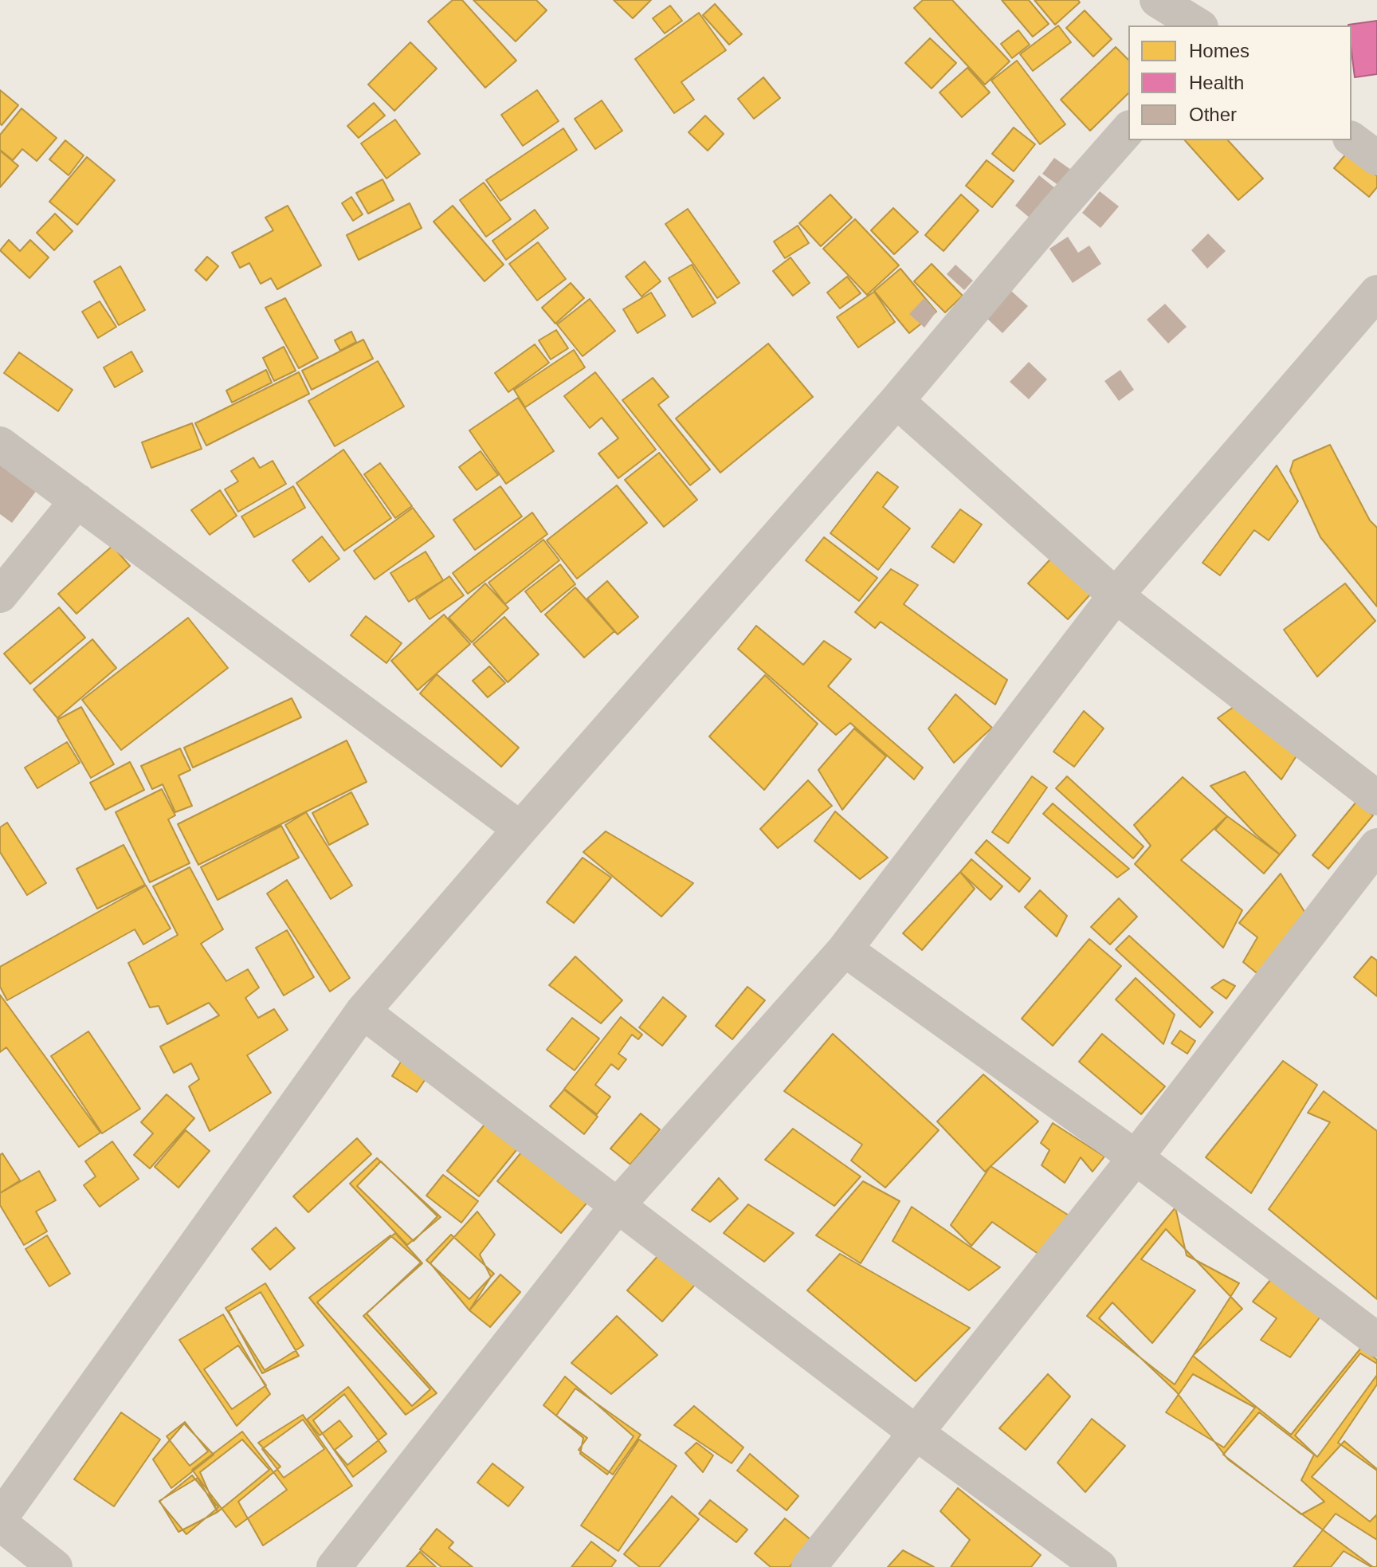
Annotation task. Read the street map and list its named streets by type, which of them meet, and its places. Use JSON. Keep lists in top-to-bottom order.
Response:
{
  "legend": ["Homes", "Health", "Other"]
}
